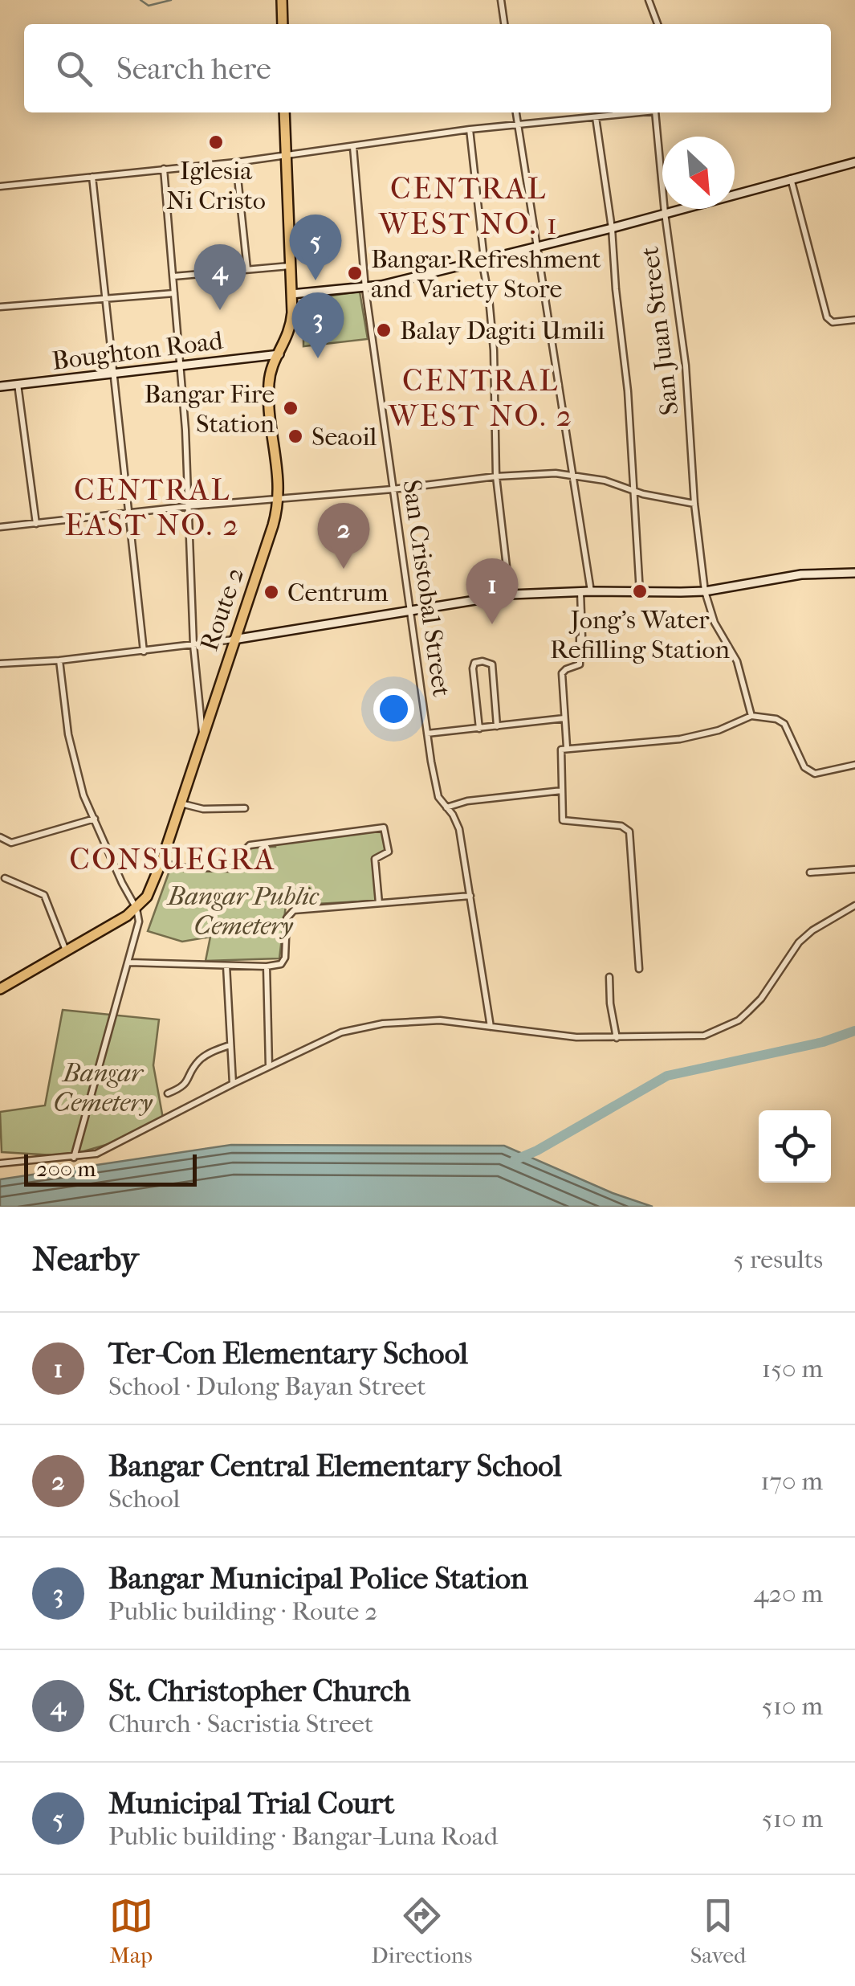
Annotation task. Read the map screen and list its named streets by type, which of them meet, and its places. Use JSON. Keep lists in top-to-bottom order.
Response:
{
  "streets": {
    "highway": ["Route 2"],
    "main road": ["Boughton Road"],
    "street": ["San Juan Street", "San Cristobal Street"]
  },
  "crossings": [
    ["San Juan Street", "San Cristobal Street"],
    ["San Juan Street", "Route 2"],
    ["Boughton Road", "Route 2"]
  ],
  "districts": [
    "CENTRAL WEST NO. 1",
    "CENTRAL WEST NO. 2",
    "CENTRAL EAST NO. 2",
    "CONSUEGRA"
  ],
  "parks": ["Bangar Public Cemetery", "Bangar Cemetery"],
  "places": [
    "Iglesia Ni Cristo",
    "Bangar Refreshment and Variety Store",
    "Balay Dagiti Umili",
    "Bangar Fire Station",
    "Seaoil",
    "Jong's Water Refilling Station",
    "Centrum"
  ],
  "scale_bar": "200 m",
  "north": "bottom right",
  "page": {
    "search": "Search here",
    "pins": [
      "5",
      "4",
      "3",
      "2",
      "1"
    ],
    "scale": "200 m",
    "heading": ["Nearby", "5 results"],
    "list": [
      {
        "mark": "1",
        "name": "Ter-Con Elementary School",
        "note": "School · Dulong Bayan Street",
        "value": "150 m"
      },
      {
        "mark": "2",
        "name": "Bangar Central Elementary School",
        "note": "School",
        "value": "170 m"
      },
      {
        "mark": "3",
        "name": "Bangar Municipal Police Station",
        "note": "Public building · Route 2",
        "value": "420 m"
      },
      {
        "mark": "4",
        "name": "St. Christopher Church",
        "note": "Church · Sacristia Street",
        "value": "510 m"
      },
      {
        "mark": "5",
        "name": "Municipal Trial Court",
        "note": "Public building · Bangar-Luna Road",
        "value": "510 m"
      }
    ],
    "nav": ["Map", "Directions", "Saved"]
  }
}
